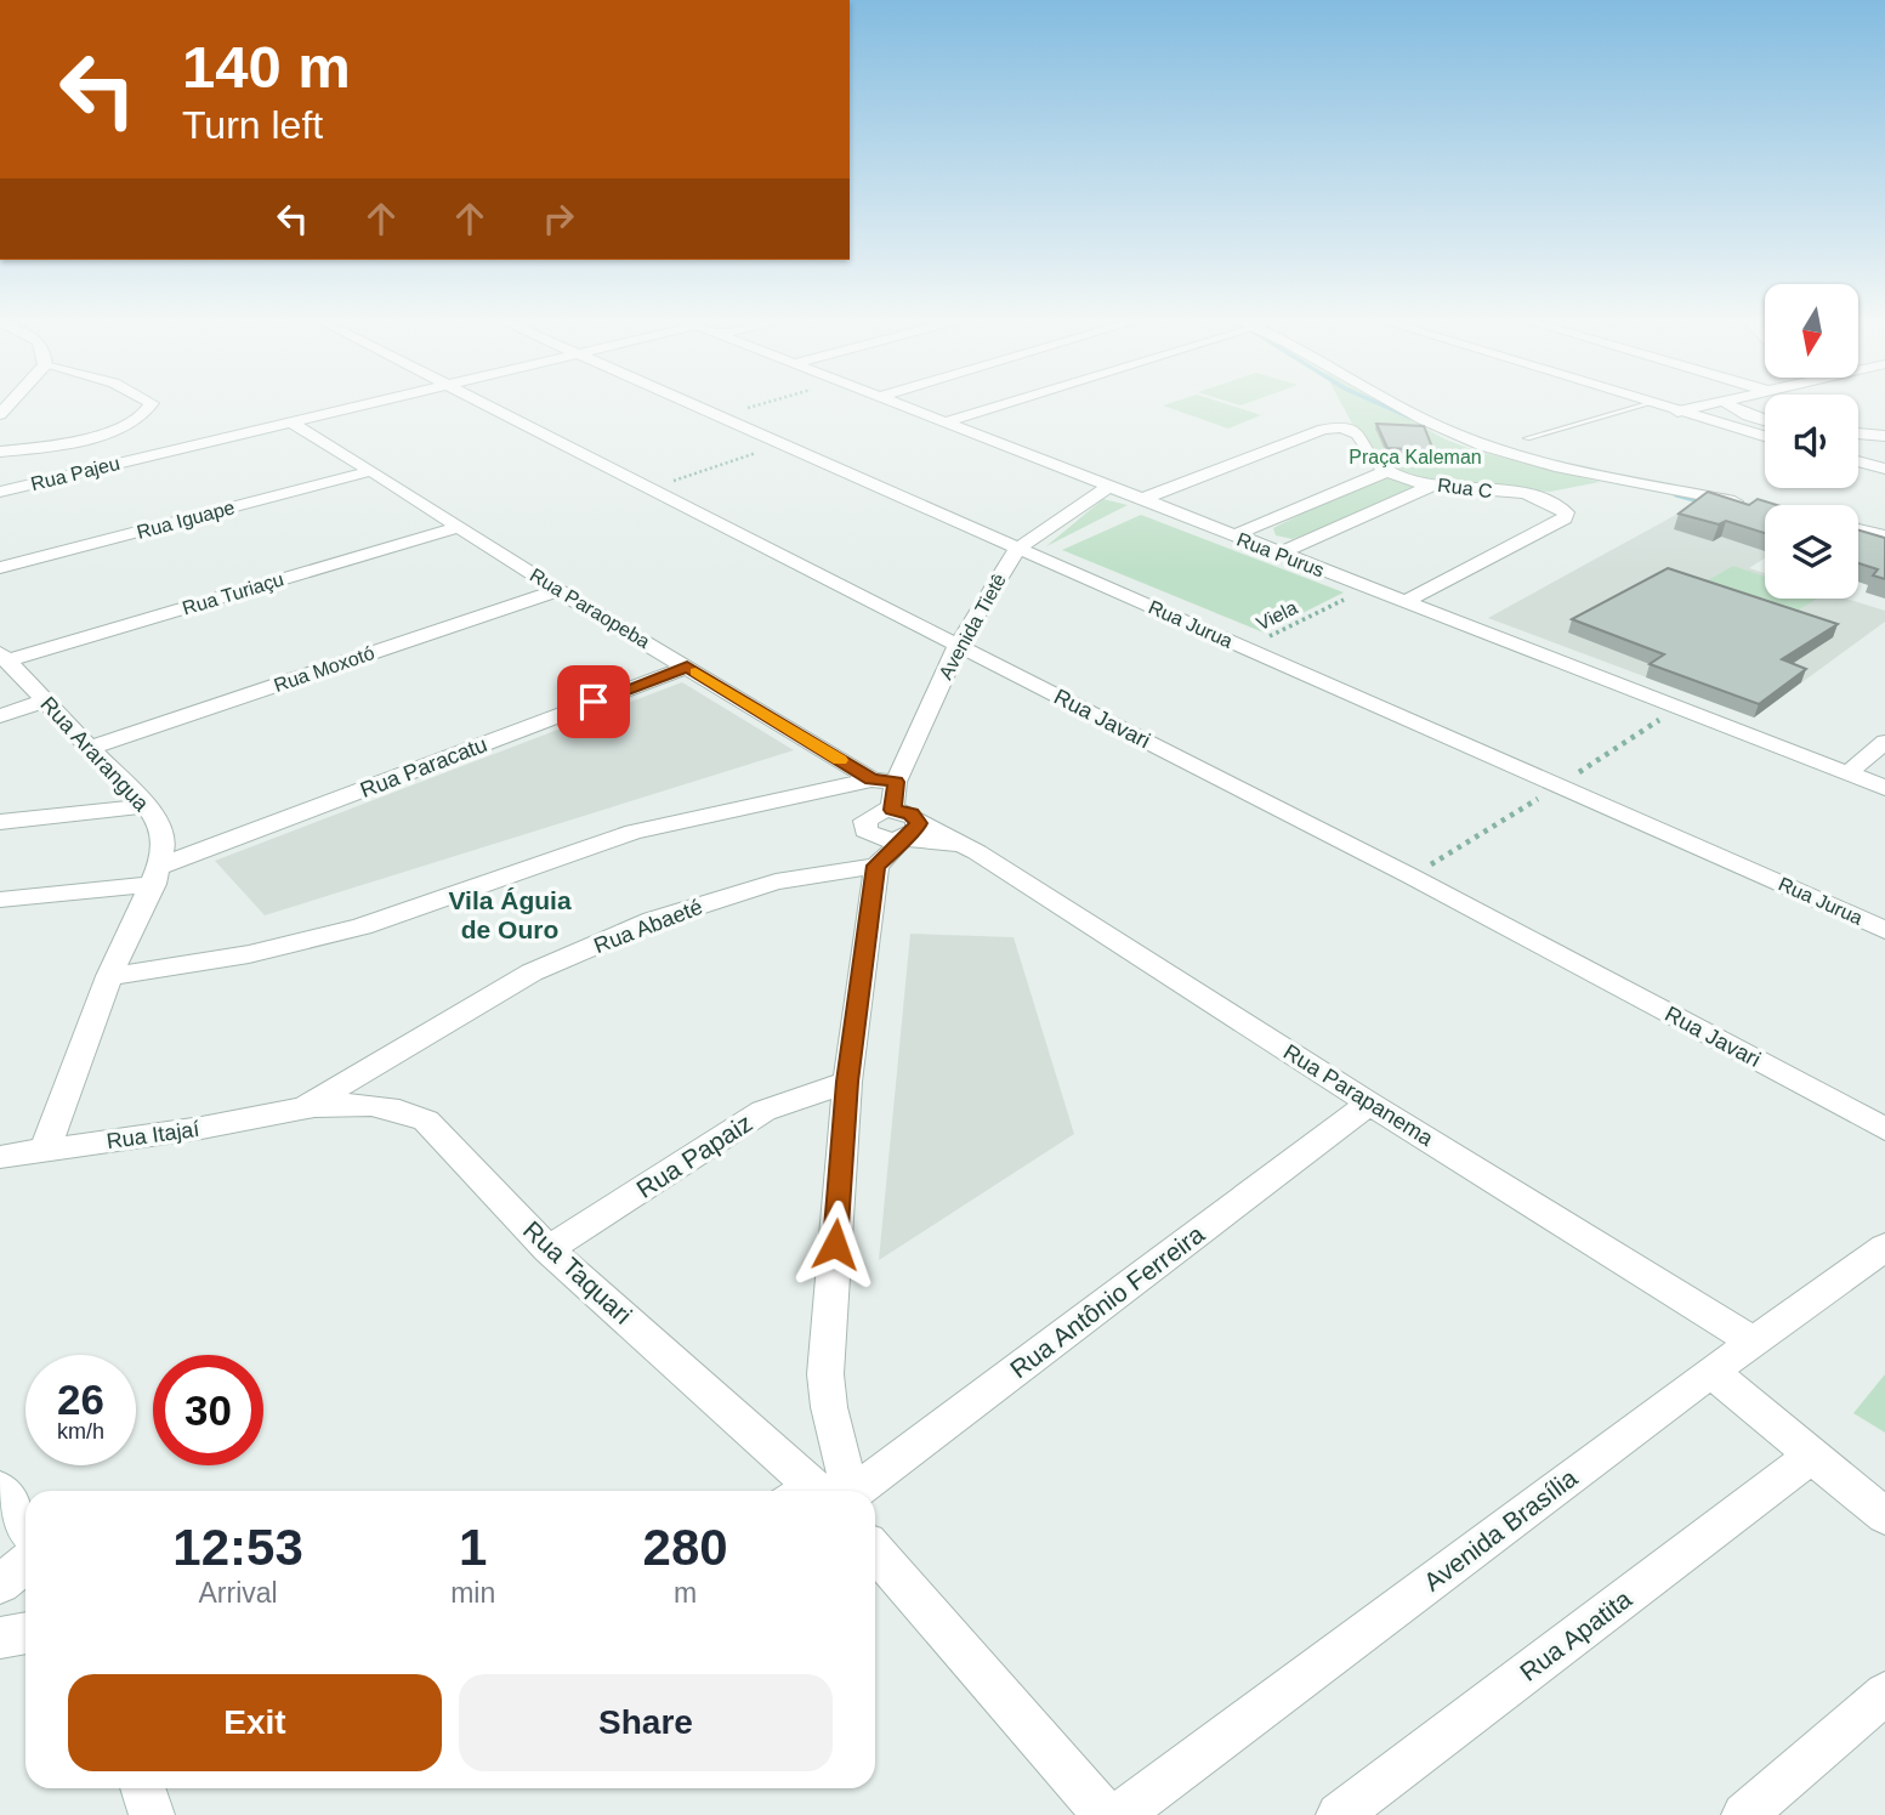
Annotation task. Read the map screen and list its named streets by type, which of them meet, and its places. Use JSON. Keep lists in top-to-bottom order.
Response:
{
  "streets": {
    "street": [
      "Rua Pajeu",
      "Rua C",
      "Rua Iguape",
      "Rua Purus",
      "Rua Turiaçu",
      "Rua Paraopeba",
      "Rua Jurua",
      "Avenida Tietê",
      "Rua Moxotó",
      "Rua Javari",
      "Rua Ararangua",
      "Rua Paracatu",
      "Rua Abaeté",
      "Rua Parapanema",
      "Rua Itajaí",
      "Rua Papaiz",
      "Rua Taquari",
      "Rua Antônio Ferreira",
      "Avenida Brasília",
      "Rua Apatita"
    ],
    "path": ["Viela"]
  },
  "crossings": [
    ["Rua Pajeu", "Rua Paraopeba"],
    ["Rua C", "Rua Purus"],
    ["Rua Iguape", "Rua Paraopeba"],
    ["Rua Purus", "Viela"],
    ["Rua Purus", "Avenida Tietê"],
    ["Rua Turiaçu", "Rua Paraopeba"],
    ["Rua Turiaçu", "Rua Ararangua"],
    ["Rua Paraopeba", "Avenida Tietê"],
    ["Rua Paraopeba", "Rua Moxotó"],
    ["Rua Paraopeba", "Rua Paracatu"],
    ["Viela", "Rua Jurua"],
    ["Rua Jurua", "Avenida Tietê"],
    ["Avenida Tietê", "Rua Javari"],
    ["Avenida Tietê", "Rua Abaeté"],
    ["Avenida Tietê", "Rua Parapanema"],
    ["Rua Moxotó", "Rua Ararangua"],
    ["Rua Ararangua", "Rua Paracatu"],
    ["Rua Abaeté", "Rua Parapanema"],
    ["Rua Abaeté", "Rua Itajaí"],
    ["Rua Abaeté", "Rua Taquari"],
    ["Rua Parapanema", "Rua Antônio Ferreira"],
    ["Rua Parapanema", "Avenida Brasília"],
    ["Rua Itajaí", "Rua Taquari"],
    ["Rua Papaiz", "Rua Taquari"]
  ],
  "districts": ["Vila Águia de Ouro"],
  "parks": ["Praça Kaleman"],
  "north": "bottom",
  "page": {
    "turn": ["140 m", "Turn left"],
    "speed": "26 km/h",
    "limit": "30",
    "eta": [
      "12:53",
      "Arrival",
      "1",
      "min",
      "280",
      "m"
    ],
    "buttons": ["Exit", "Share"]
  }
}
